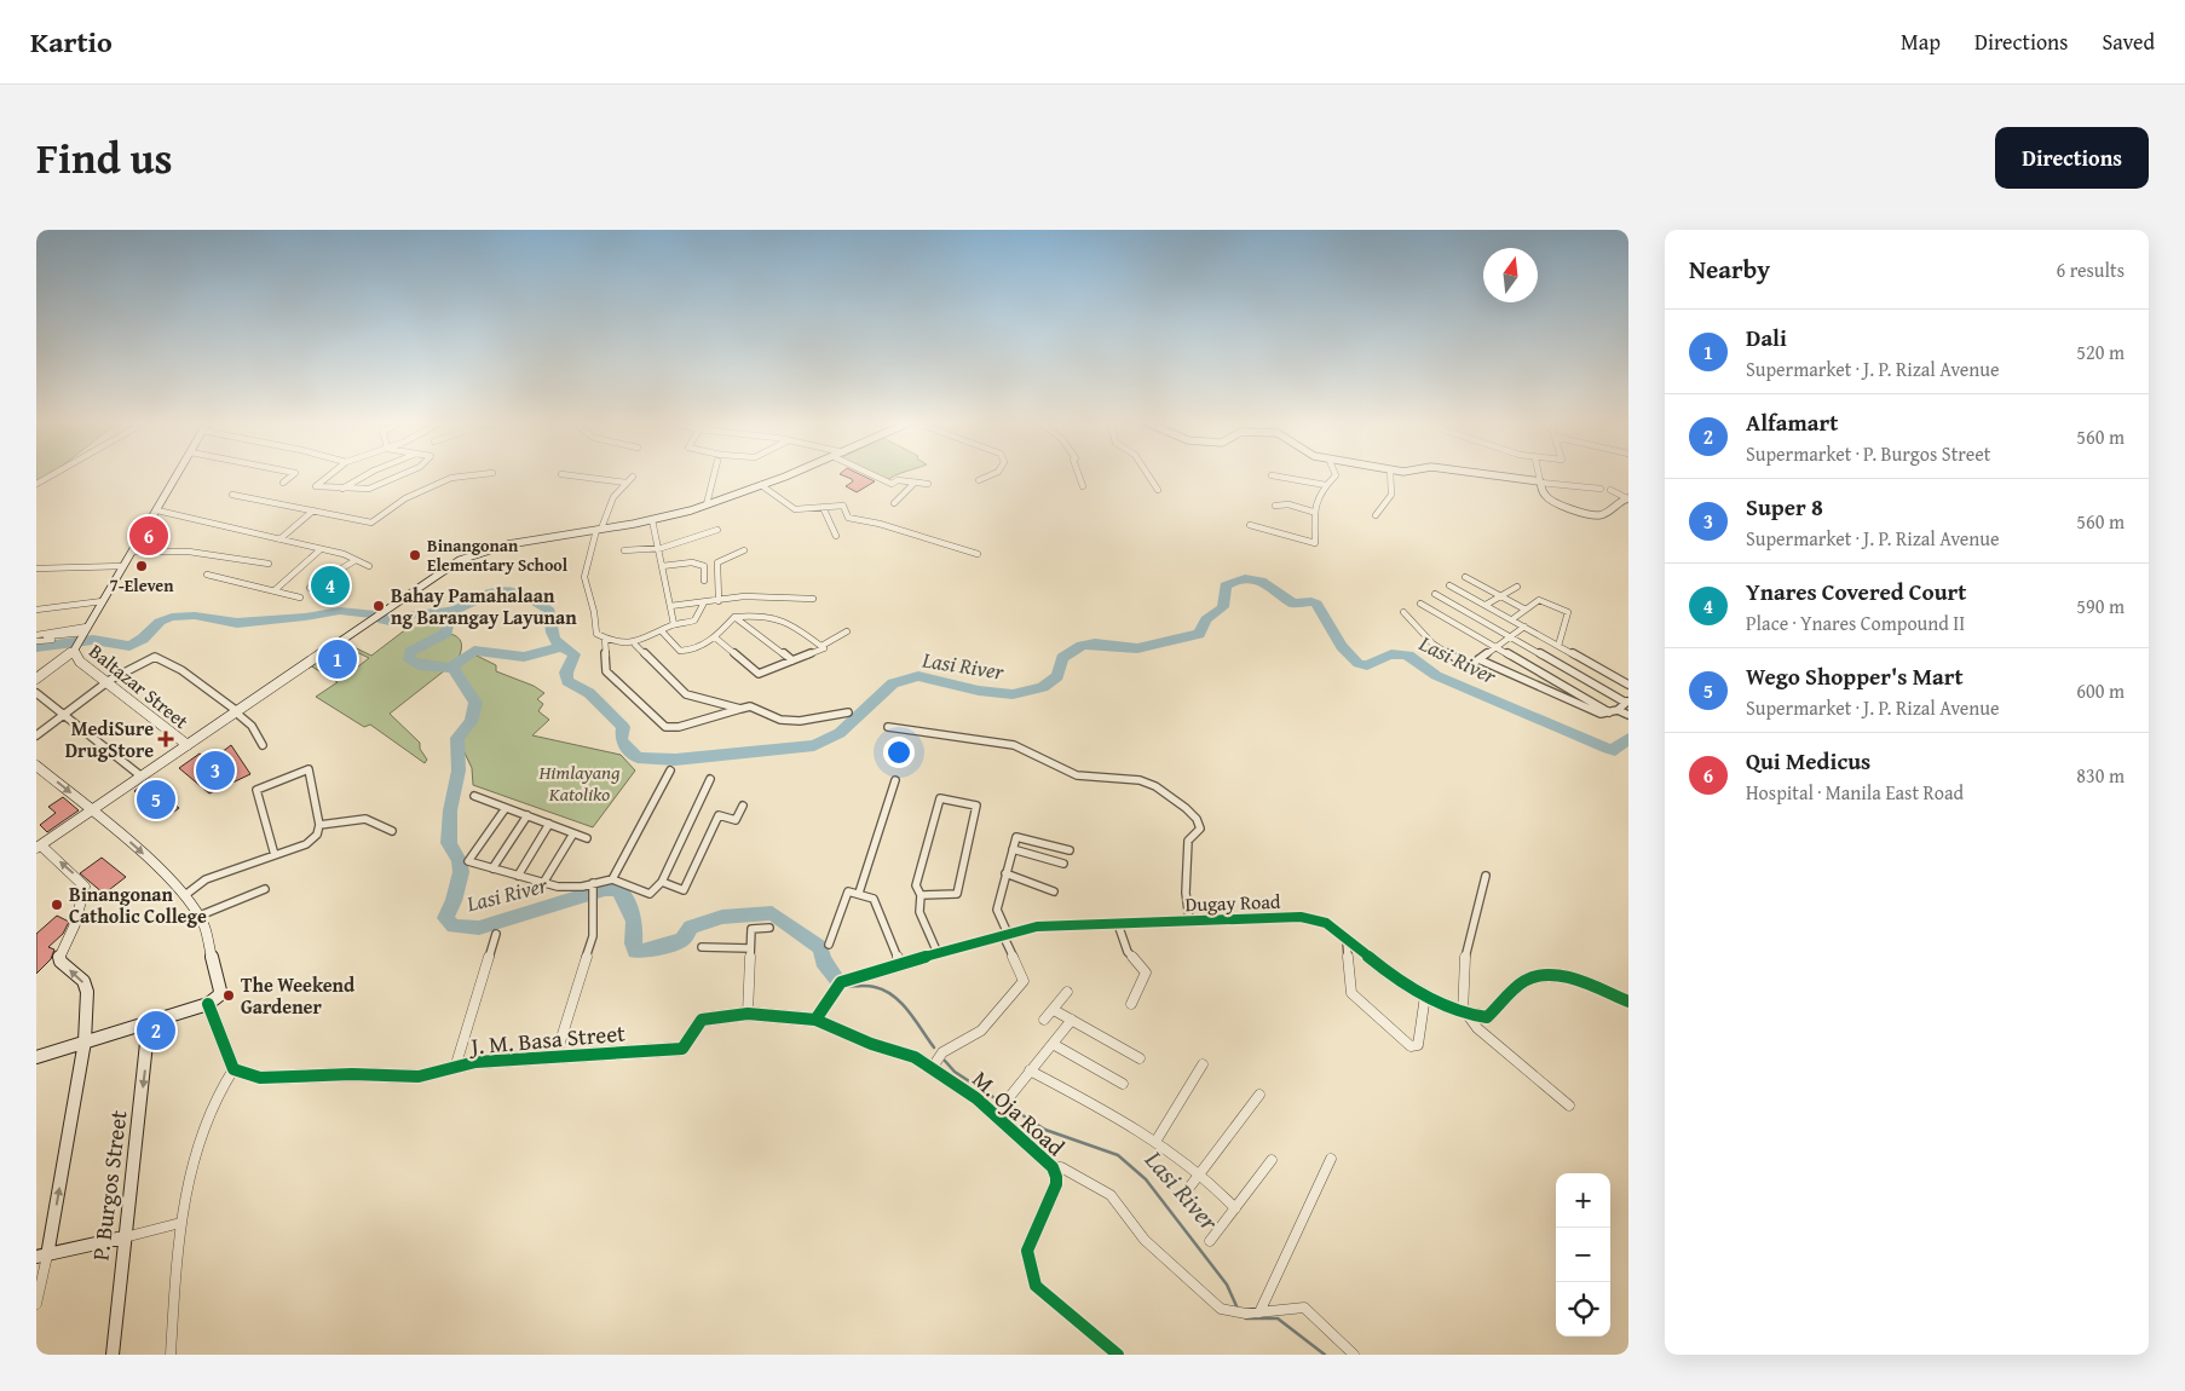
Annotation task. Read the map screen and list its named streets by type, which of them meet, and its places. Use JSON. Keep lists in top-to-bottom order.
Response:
{
  "streets": {
    "street": [
      "Baltazar Street",
      "Dugay Road",
      "J. M. Basa Street",
      "M. Oja Road",
      "P. Burgos Street"
    ]
  },
  "crossings": [
    ["Dugay Road", "J. M. Basa Street"],
    ["Dugay Road", "M. Oja Road"],
    ["J. M. Basa Street", "M. Oja Road"]
  ],
  "water": ["Lasi River"],
  "parks": ["Himlayang Katoliko"],
  "places": {
    "other": [
      "Binangonan Elementary School",
      "7-Eleven",
      "Bahay Pamahalaan ng Barangay Layunan",
      "Binangonan Catholic College",
      "The Weekend Gardener"
    ],
    "health": ["MediSure DrugStore"]
  },
  "north": "top",
  "page": {
    "header": "Kartio",
    "nav": ["Map", "Directions", "Saved"],
    "title": "Find us",
    "buttons": "Directions",
    "heading": ["Nearby", "6 results"],
    "list": [
      {
        "mark": "1",
        "name": "Dali",
        "note": "Supermarket · J. P. Rizal Avenue",
        "value": "520 m"
      },
      {
        "mark": "2",
        "name": "Alfamart",
        "note": "Supermarket · P. Burgos Street",
        "value": "560 m"
      },
      {
        "mark": "3",
        "name": "Super 8",
        "note": "Supermarket · J. P. Rizal Avenue",
        "value": "560 m"
      },
      {
        "mark": "4",
        "name": "Ynares Covered Court",
        "note": "Place · Ynares Compound II",
        "value": "590 m"
      },
      {
        "mark": "5",
        "name": "Wego Shopper's Mart",
        "note": "Supermarket · J. P. Rizal Avenue",
        "value": "600 m"
      },
      {
        "mark": "6",
        "name": "Qui Medicus",
        "note": "Hospital · Manila East Road",
        "value": "830 m"
      }
    ],
    "pins": [
      "6",
      "4",
      "1",
      "3",
      "5",
      "2"
    ],
    "map_buttons": ["+", "−"]
  }
}
